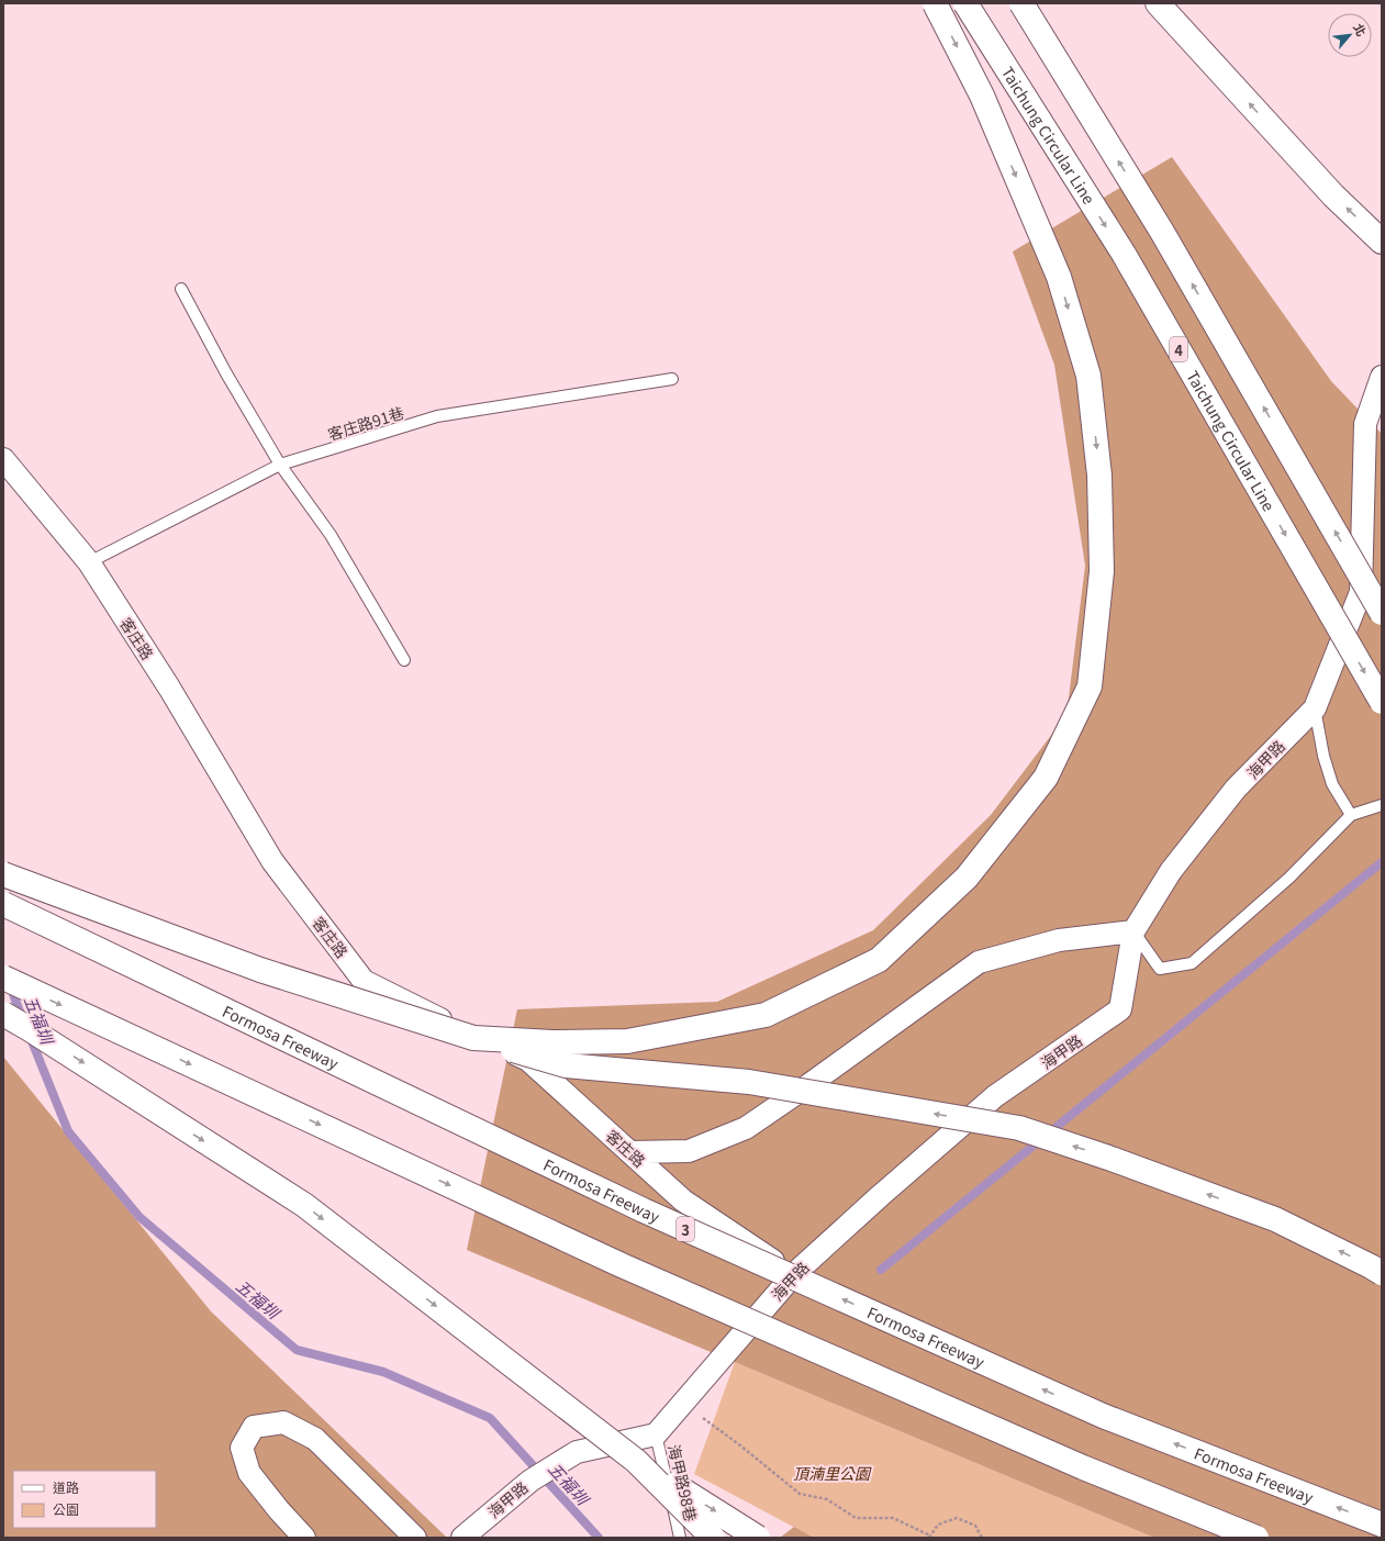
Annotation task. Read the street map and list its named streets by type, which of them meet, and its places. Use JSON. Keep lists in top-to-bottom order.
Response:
{
  "streets": {
    "highway": [
      "Taichung Circular Line",
      "4",
      "Formosa Freeway",
      "3"
    ],
    "street": ["客庄路", "海甲路"],
    "lane": ["客庄路91巷", "海甲路98巷"]
  },
  "crossings": [
    ["客庄路91巷", "客庄路"],
    ["客庄路", "海甲路"],
    ["海甲路", "海甲路98巷"]
  ],
  "water": ["五福圳"],
  "parks": ["頂湳里公園"],
  "legend": ["道路", "公園"],
  "north": "top right"
}
